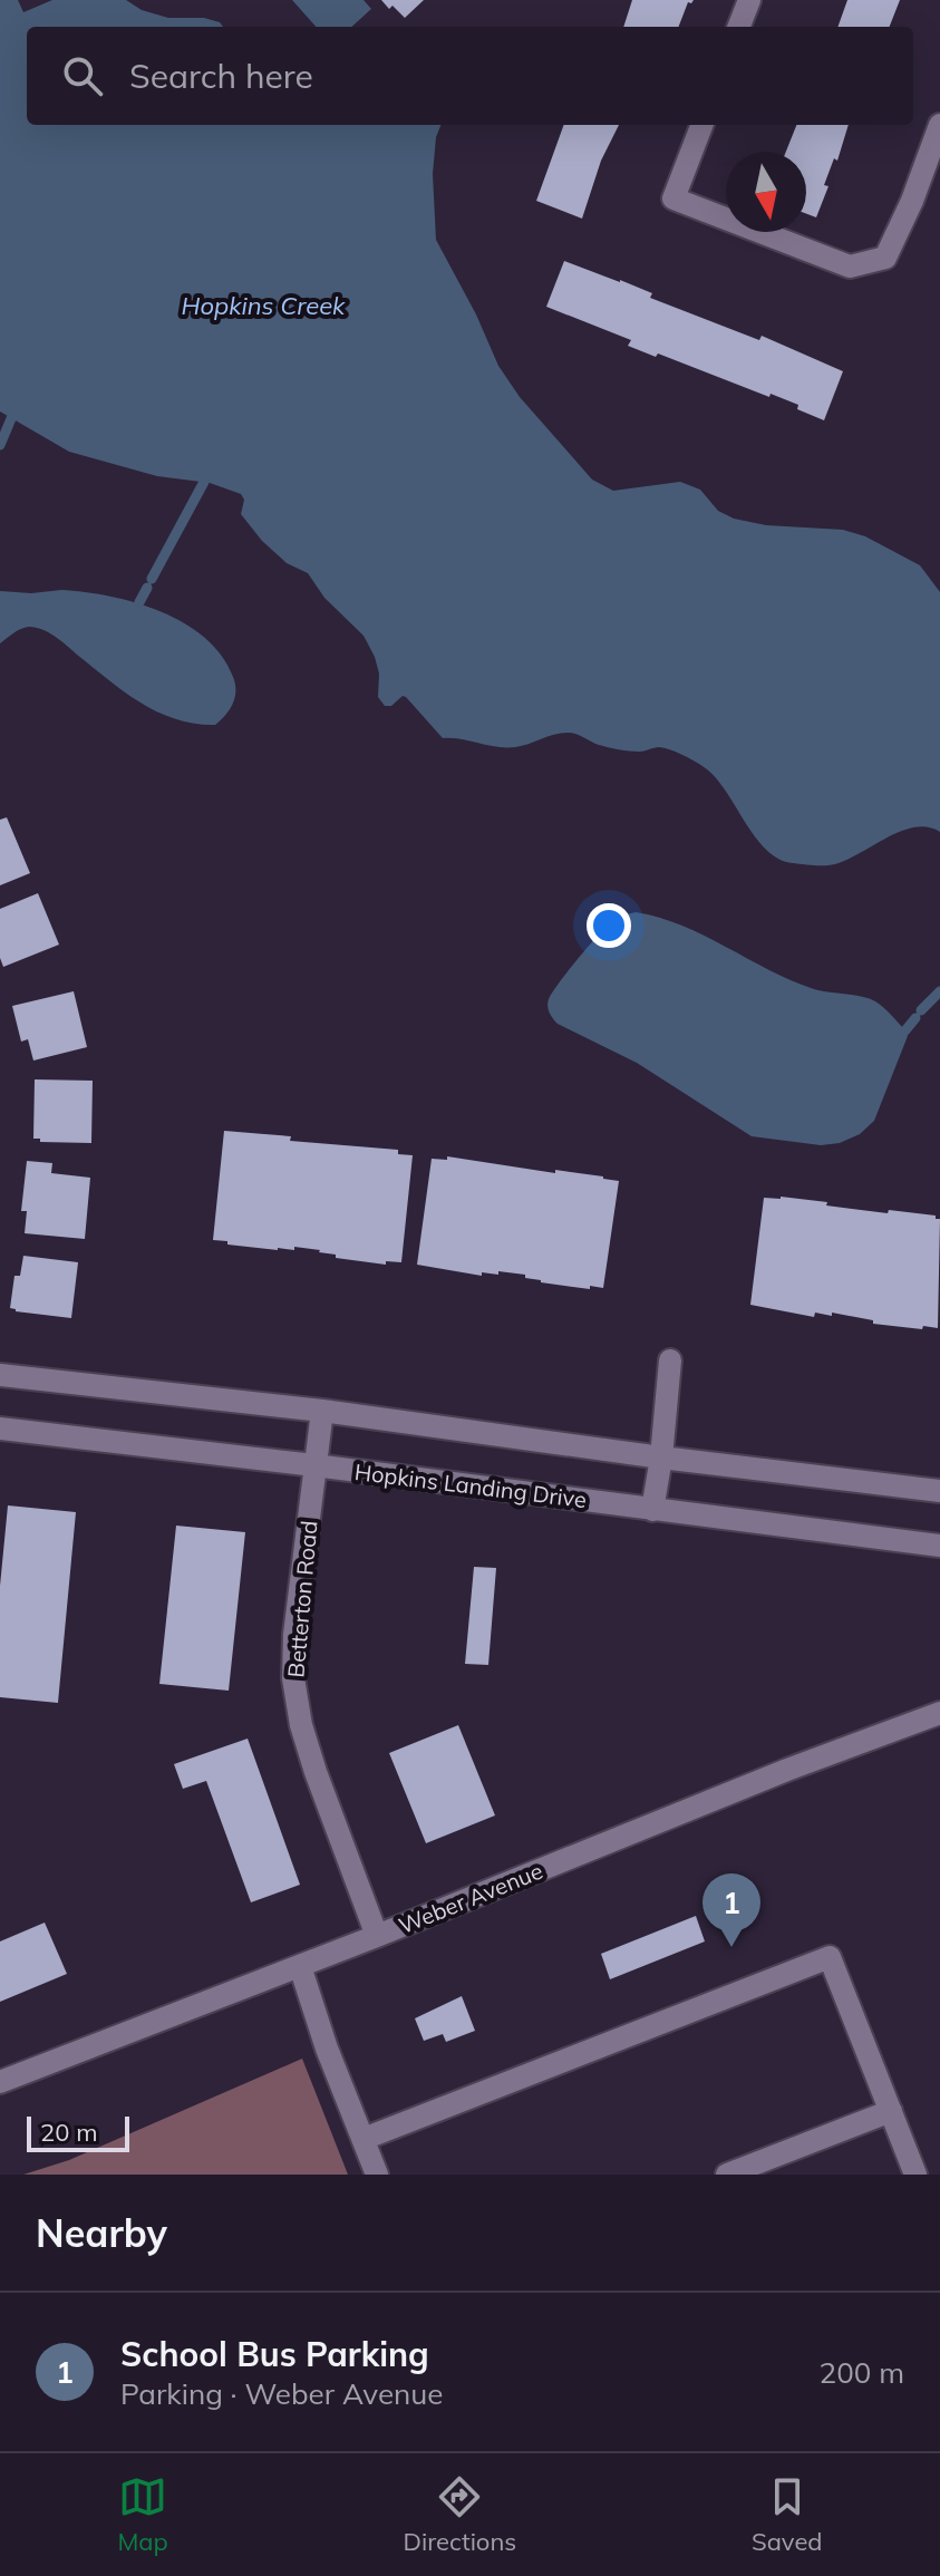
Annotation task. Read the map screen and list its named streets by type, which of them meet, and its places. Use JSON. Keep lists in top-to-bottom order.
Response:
{
  "streets": {
    "street": ["Hopkins Landing Drive", "Betterton Road", "Weber Avenue"]
  },
  "crossings": [
    ["Hopkins Landing Drive", "Betterton Road"],
    ["Betterton Road", "Weber Avenue"]
  ],
  "water": ["Hopkins Creek"],
  "scale_bar": "20 m",
  "north": "bottom",
  "page": {
    "search": "Search here",
    "pins": "1",
    "scale": "20 m",
    "heading": "Nearby",
    "list": [
      {
        "mark": "1",
        "name": "School Bus Parking",
        "note": "Parking · Weber Avenue",
        "value": "200 m"
      }
    ],
    "nav": ["Map", "Directions", "Saved"]
  }
}
